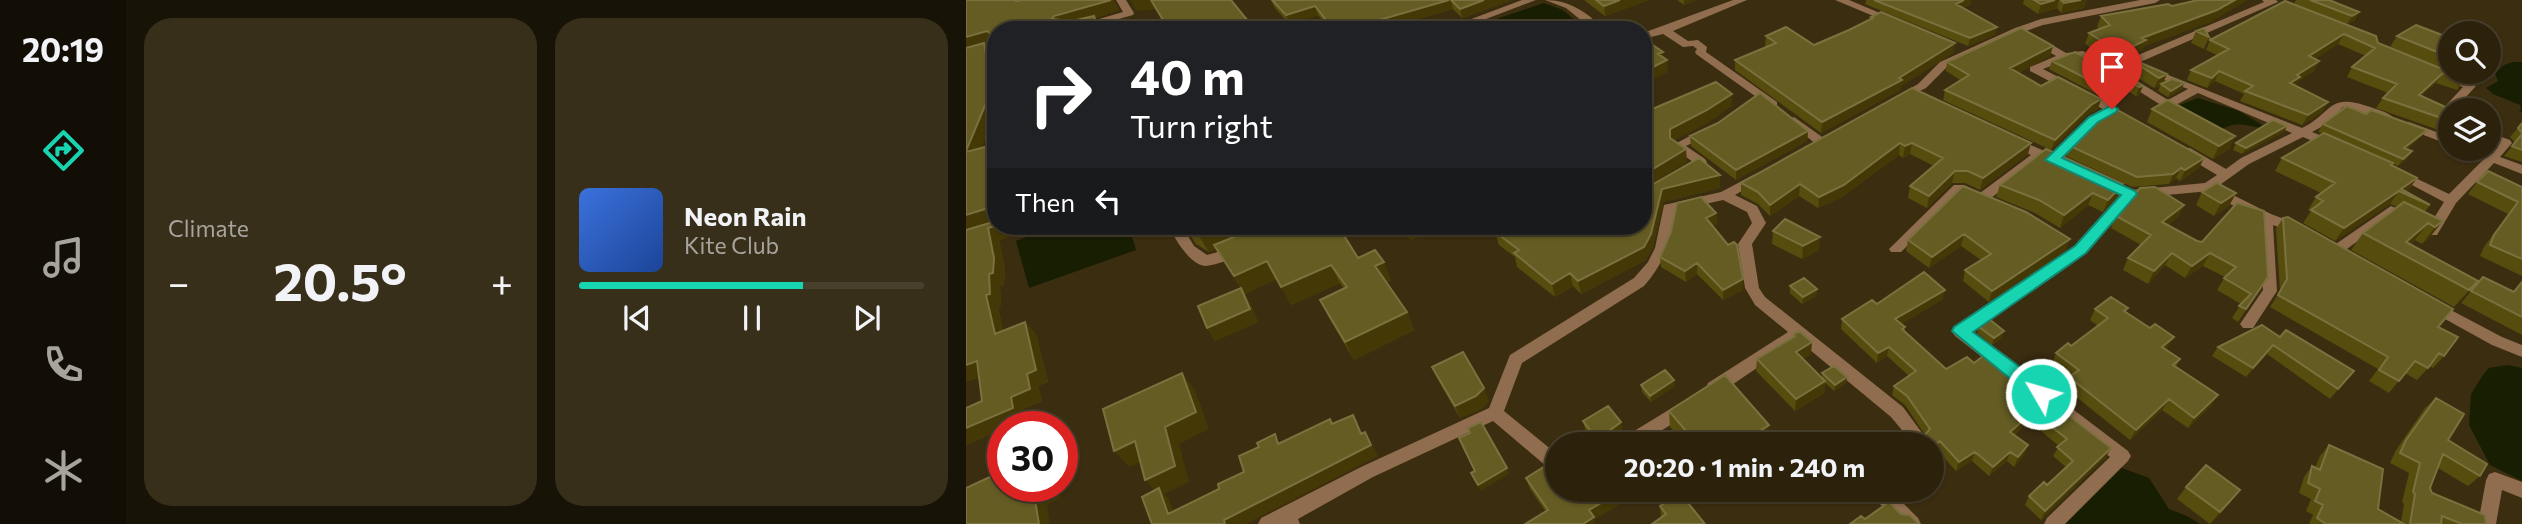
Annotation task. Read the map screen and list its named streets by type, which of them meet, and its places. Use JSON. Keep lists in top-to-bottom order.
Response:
{
  "page": {
    "tabs": "20:19",
    "tile": "Climate",
    "turn": ["40 m", "Turn right"],
    "then": "Then",
    "song": ["Neon Rain", "Kite Club"],
    "heat": ["−", "20.5°", "+"],
    "limit": "30",
    "trip": "20:20 · 1 min · 240 m"
  }
}
